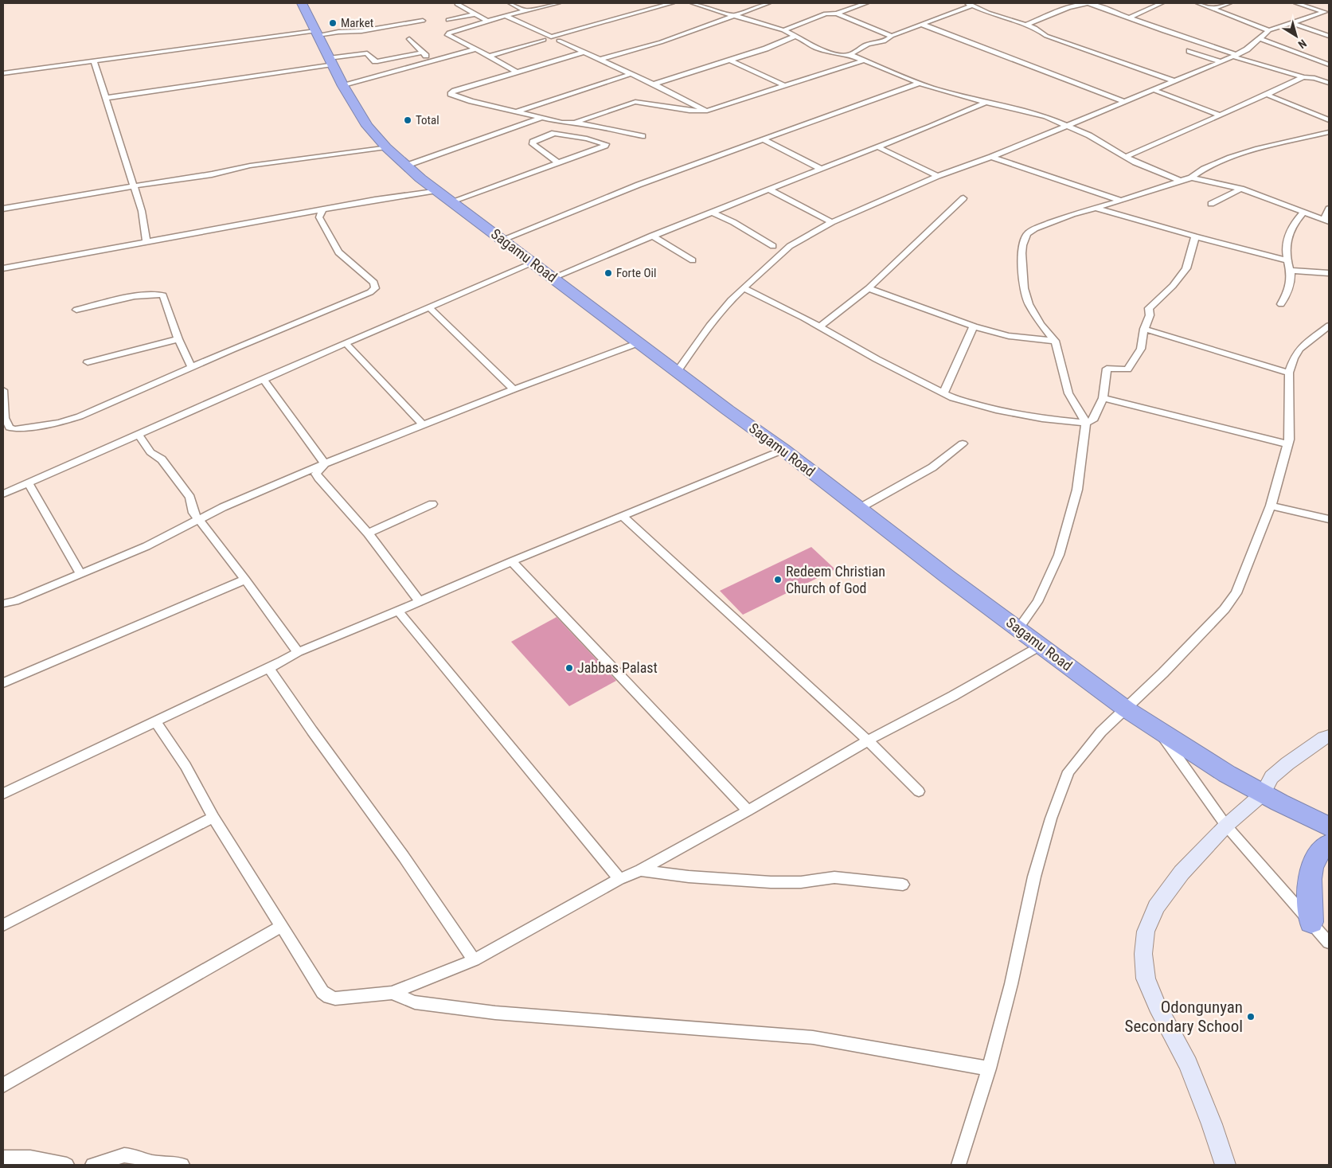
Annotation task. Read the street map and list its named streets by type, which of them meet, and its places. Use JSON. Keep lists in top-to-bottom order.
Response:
{
  "streets": {
    "highway": ["Sagamu Road"]
  },
  "places": [
    "Market",
    "Total",
    "Forte Oil",
    "Redeem Christian Church of God",
    "Jabbas Palast",
    "Odongunyan Secondary School"
  ],
  "north": "bottom right"
}
